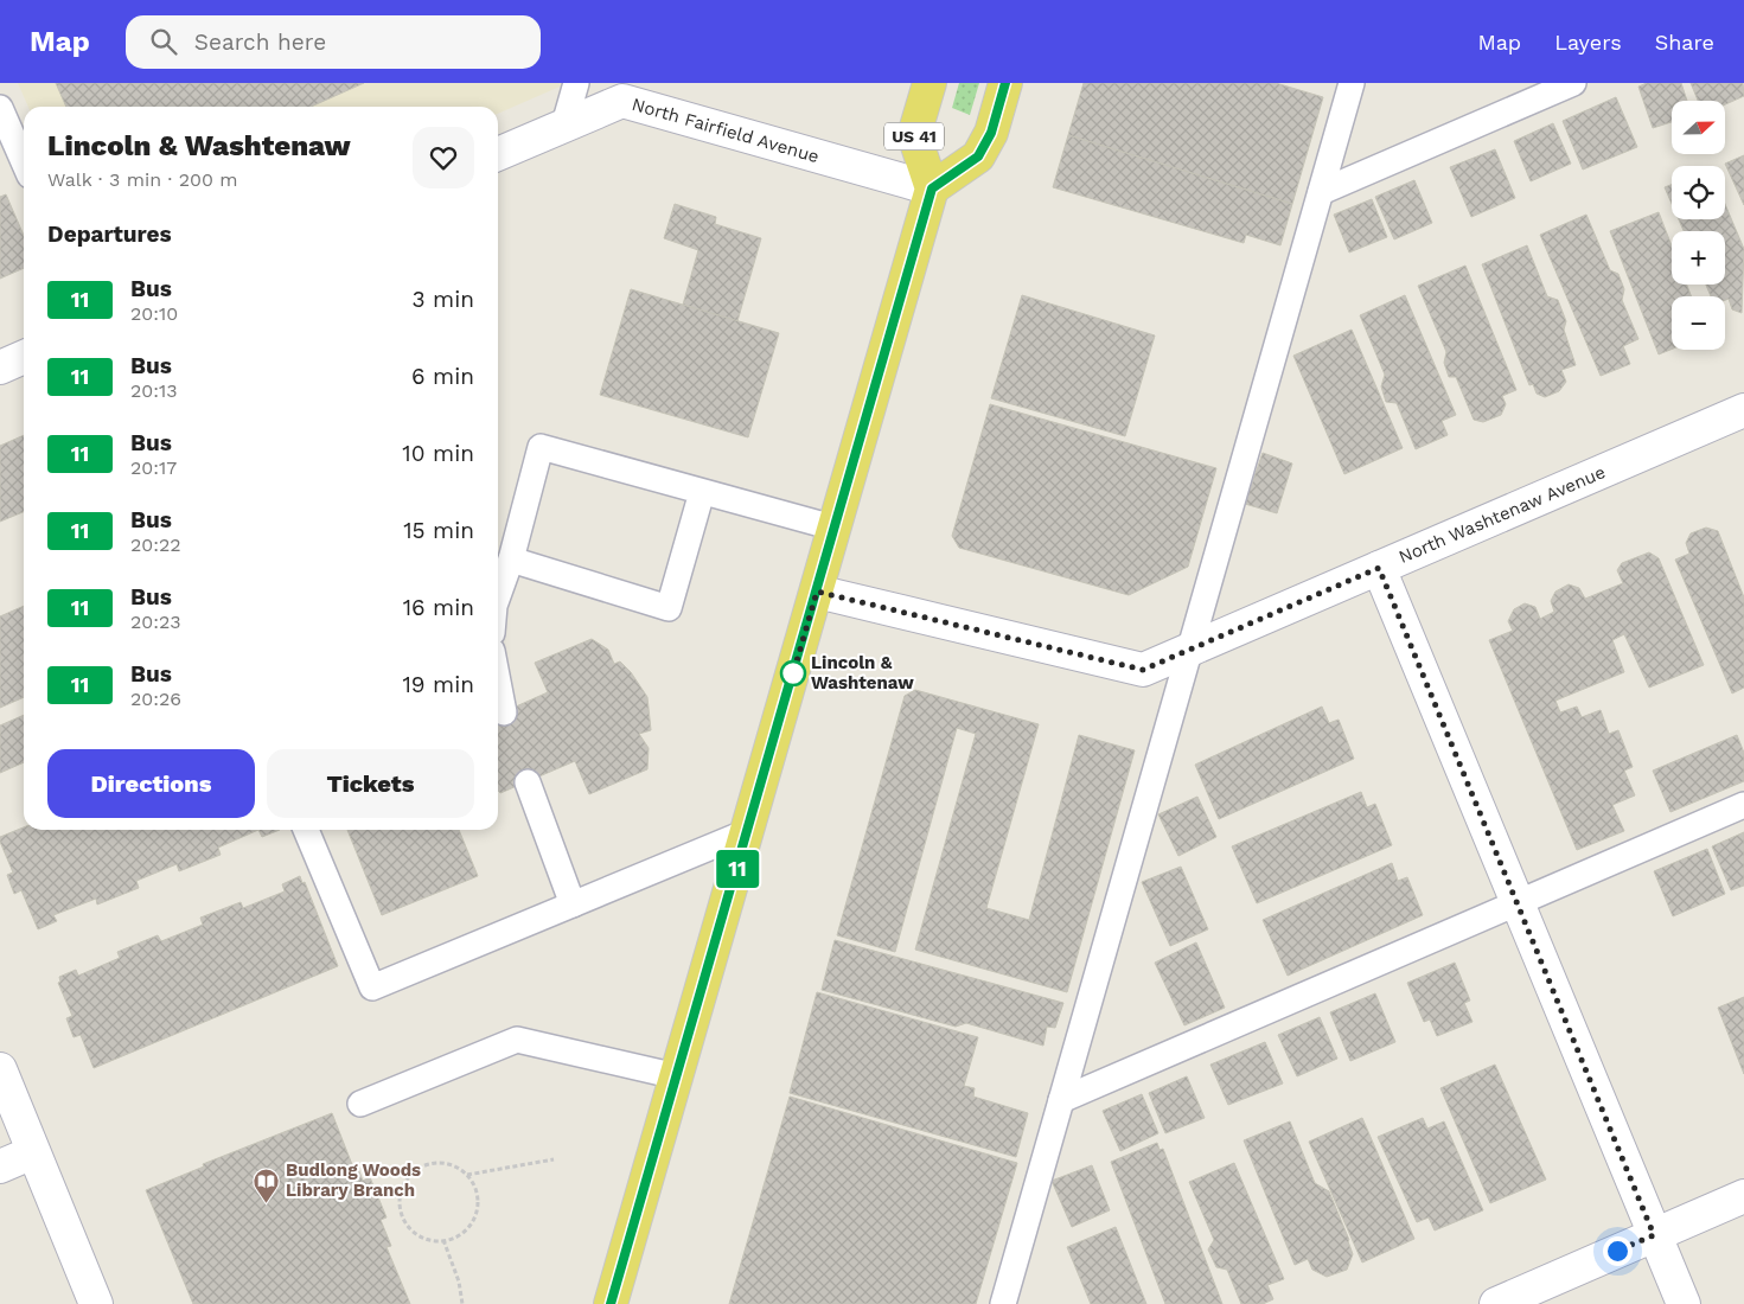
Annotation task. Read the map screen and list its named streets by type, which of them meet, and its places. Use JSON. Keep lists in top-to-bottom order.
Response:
{
  "streets": {
    "main road": ["US 41"],
    "street": ["North Fairfield Avenue", "North Washtenaw Avenue"]
  },
  "crossings": [
    ["North Fairfield Avenue", "US 41"]
  ],
  "places": {
    "other": ["Lincoln & Washtenaw"],
    "library": ["Budlong Woods Library Branch"]
  },
  "lines": ["bus line 11"],
  "north": "right",
  "page": {
    "header": "Map",
    "search": "Search here",
    "nav": ["Map", "Layers", "Share"],
    "on_map": "11",
    "map_buttons": ["+", "−"],
    "heading": [
      ["Lincoln & Washtenaw", "Walk · 3 min · 200 m"],
      "Departures"
    ],
    "list": [
      {
        "mark": "11",
        "name": "Bus",
        "note": "20:10",
        "value": "3 min"
      },
      {
        "mark": "11",
        "name": "Bus",
        "note": "20:13",
        "value": "6 min"
      },
      {
        "mark": "11",
        "name": "Bus",
        "note": "20:17",
        "value": "10 min"
      },
      {
        "mark": "11",
        "name": "Bus",
        "note": "20:22",
        "value": "15 min"
      },
      {
        "mark": "11",
        "name": "Bus",
        "note": "20:23",
        "value": "16 min"
      },
      {
        "mark": "11",
        "name": "Bus",
        "note": "20:26",
        "value": "19 min"
      }
    ],
    "buttons": ["Directions", "Tickets"]
  }
}
